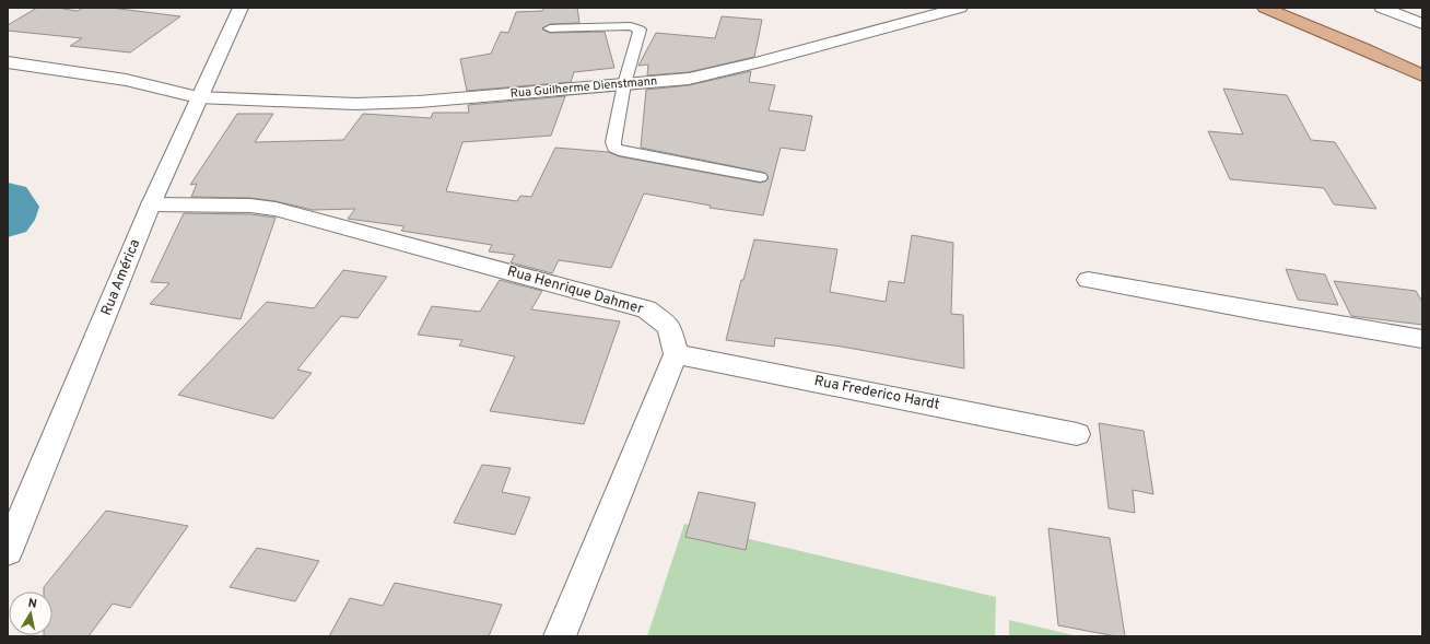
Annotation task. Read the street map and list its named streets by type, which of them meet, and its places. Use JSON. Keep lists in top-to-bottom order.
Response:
{
  "streets": {
    "street": [
      "Rua Guilherme Dienstmann",
      "Rua América",
      "Rua Henrique Dahmer",
      "Rua Frederico Hardt"
    ]
  },
  "crossings": [
    ["Rua Guilherme Dienstmann", "Rua América"],
    ["Rua América", "Rua Henrique Dahmer"],
    ["Rua Henrique Dahmer", "Rua Frederico Hardt"]
  ],
  "north": "top"
}
